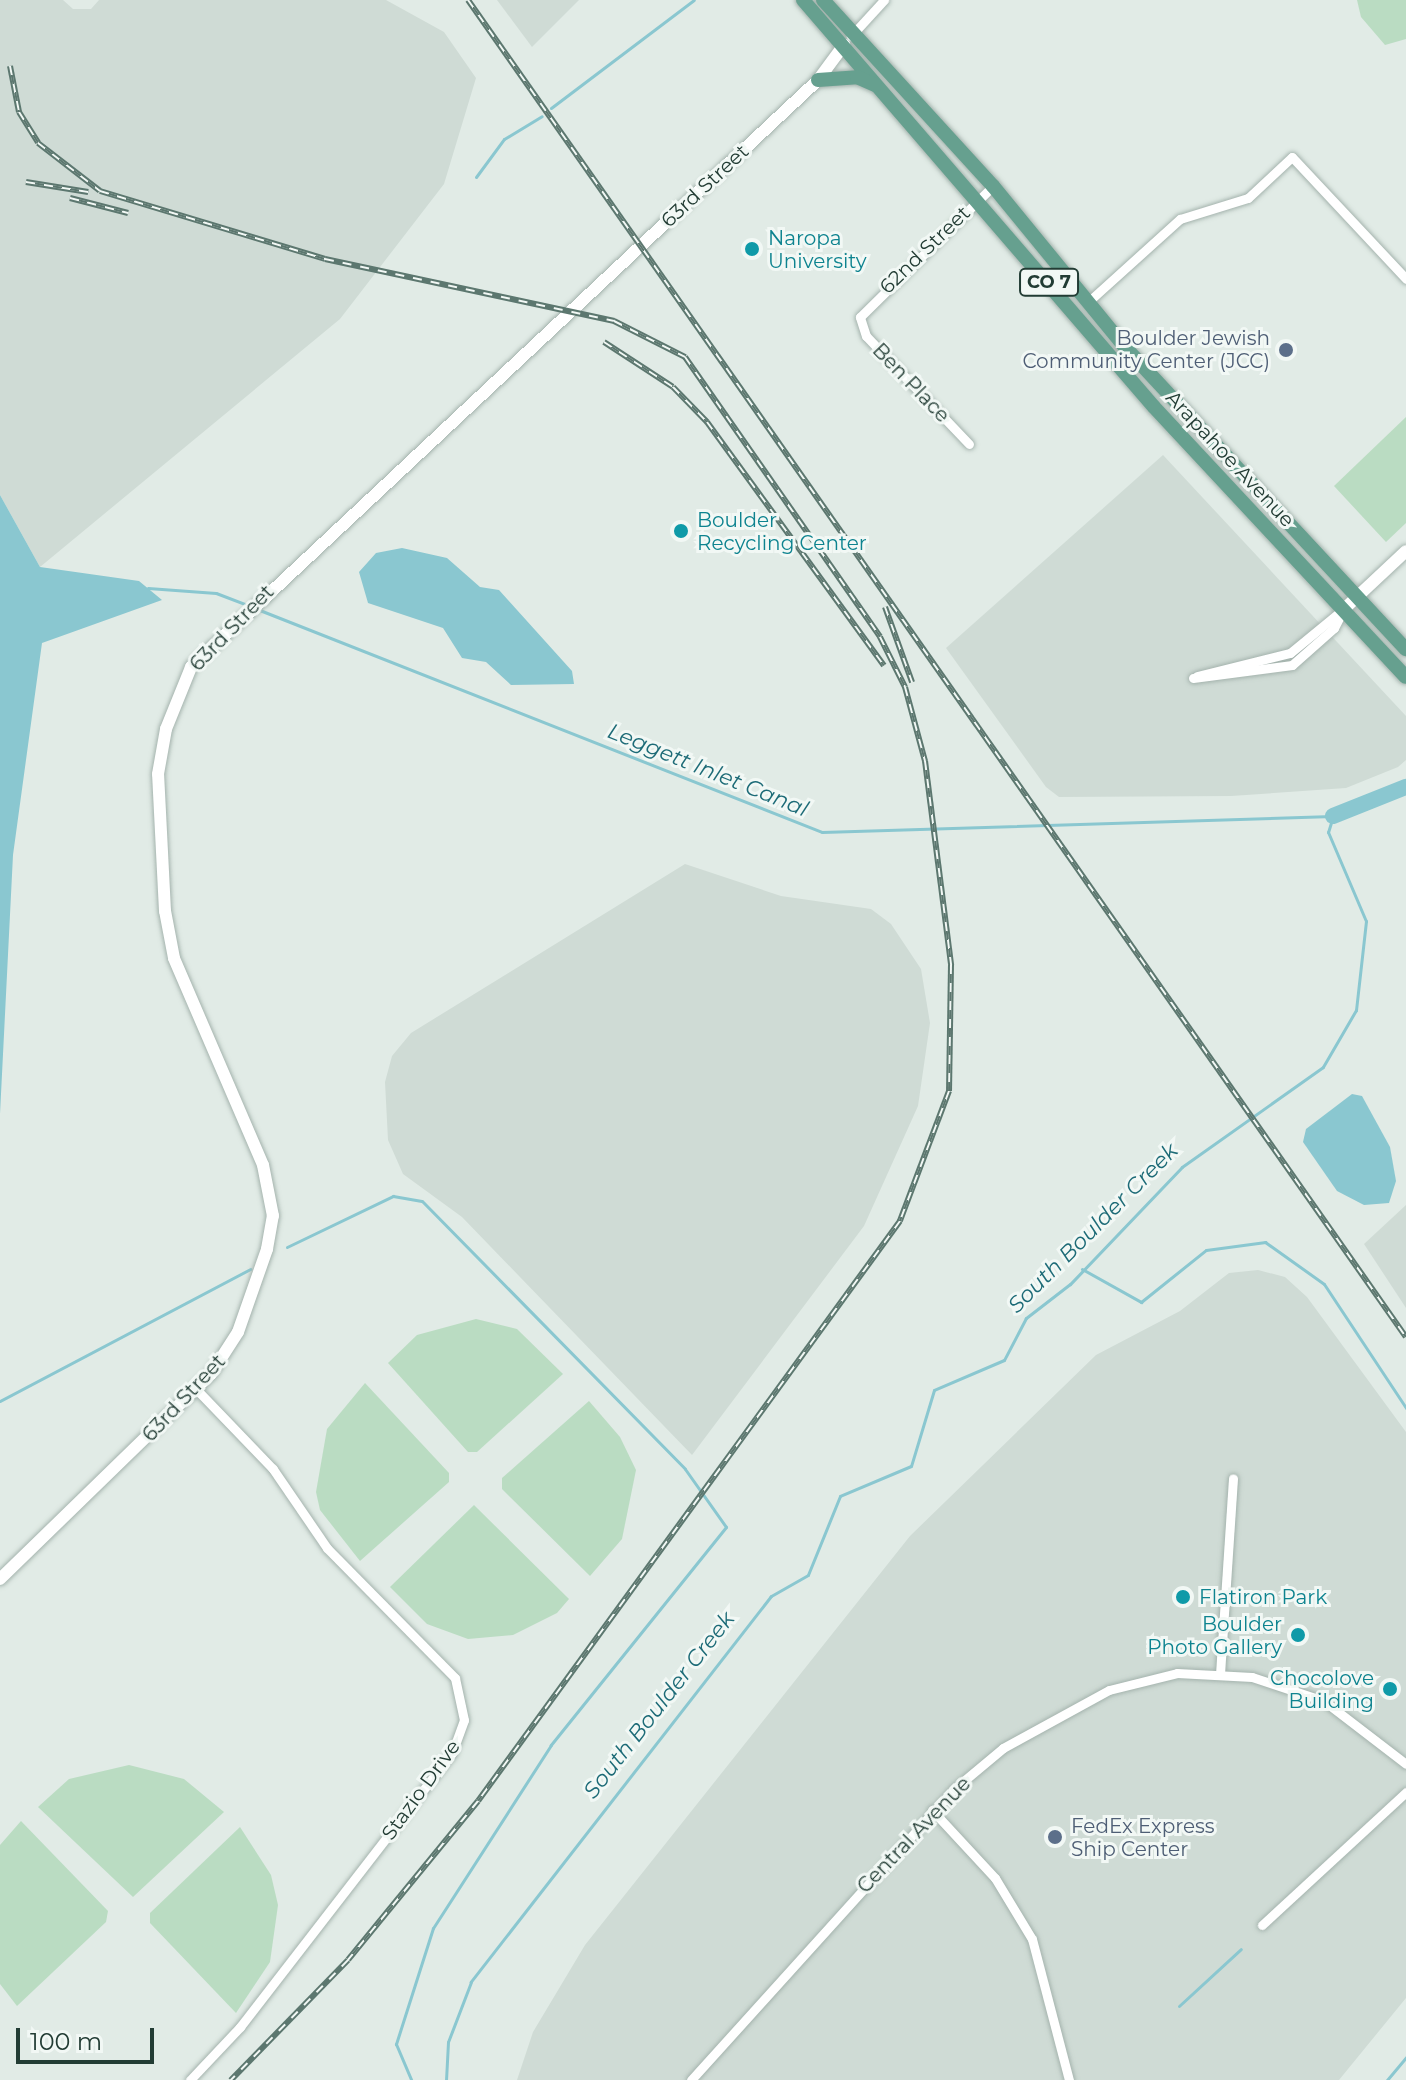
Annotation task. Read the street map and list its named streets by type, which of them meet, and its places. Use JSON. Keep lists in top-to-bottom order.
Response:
{
  "streets": {
    "main road": ["CO 7", "Arapahoe Avenue"],
    "street": [
      "63rd Street",
      "62nd Street",
      "Ben Place",
      "Stazio Drive",
      "Central Avenue"
    ]
  },
  "crossings": [
    ["63rd Street", "CO 7"],
    ["63rd Street", "Arapahoe Avenue"],
    ["63rd Street", "Stazio Drive"],
    ["62nd Street", "Ben Place"],
    ["62nd Street", "Arapahoe Avenue"],
    ["CO 7", "Arapahoe Avenue"]
  ],
  "water": ["Leggett Inlet Canal", "South Boulder Creek"],
  "places": [
    "Naropa University",
    "Boulder Jewish Community Center (JCC)",
    "Boulder Recycling Center",
    "Flatiron Park",
    "Boulder Photo Gallery",
    "Chocolove Building",
    "FedEx Express Ship Center"
  ],
  "scale_bar": "100 m"
}
